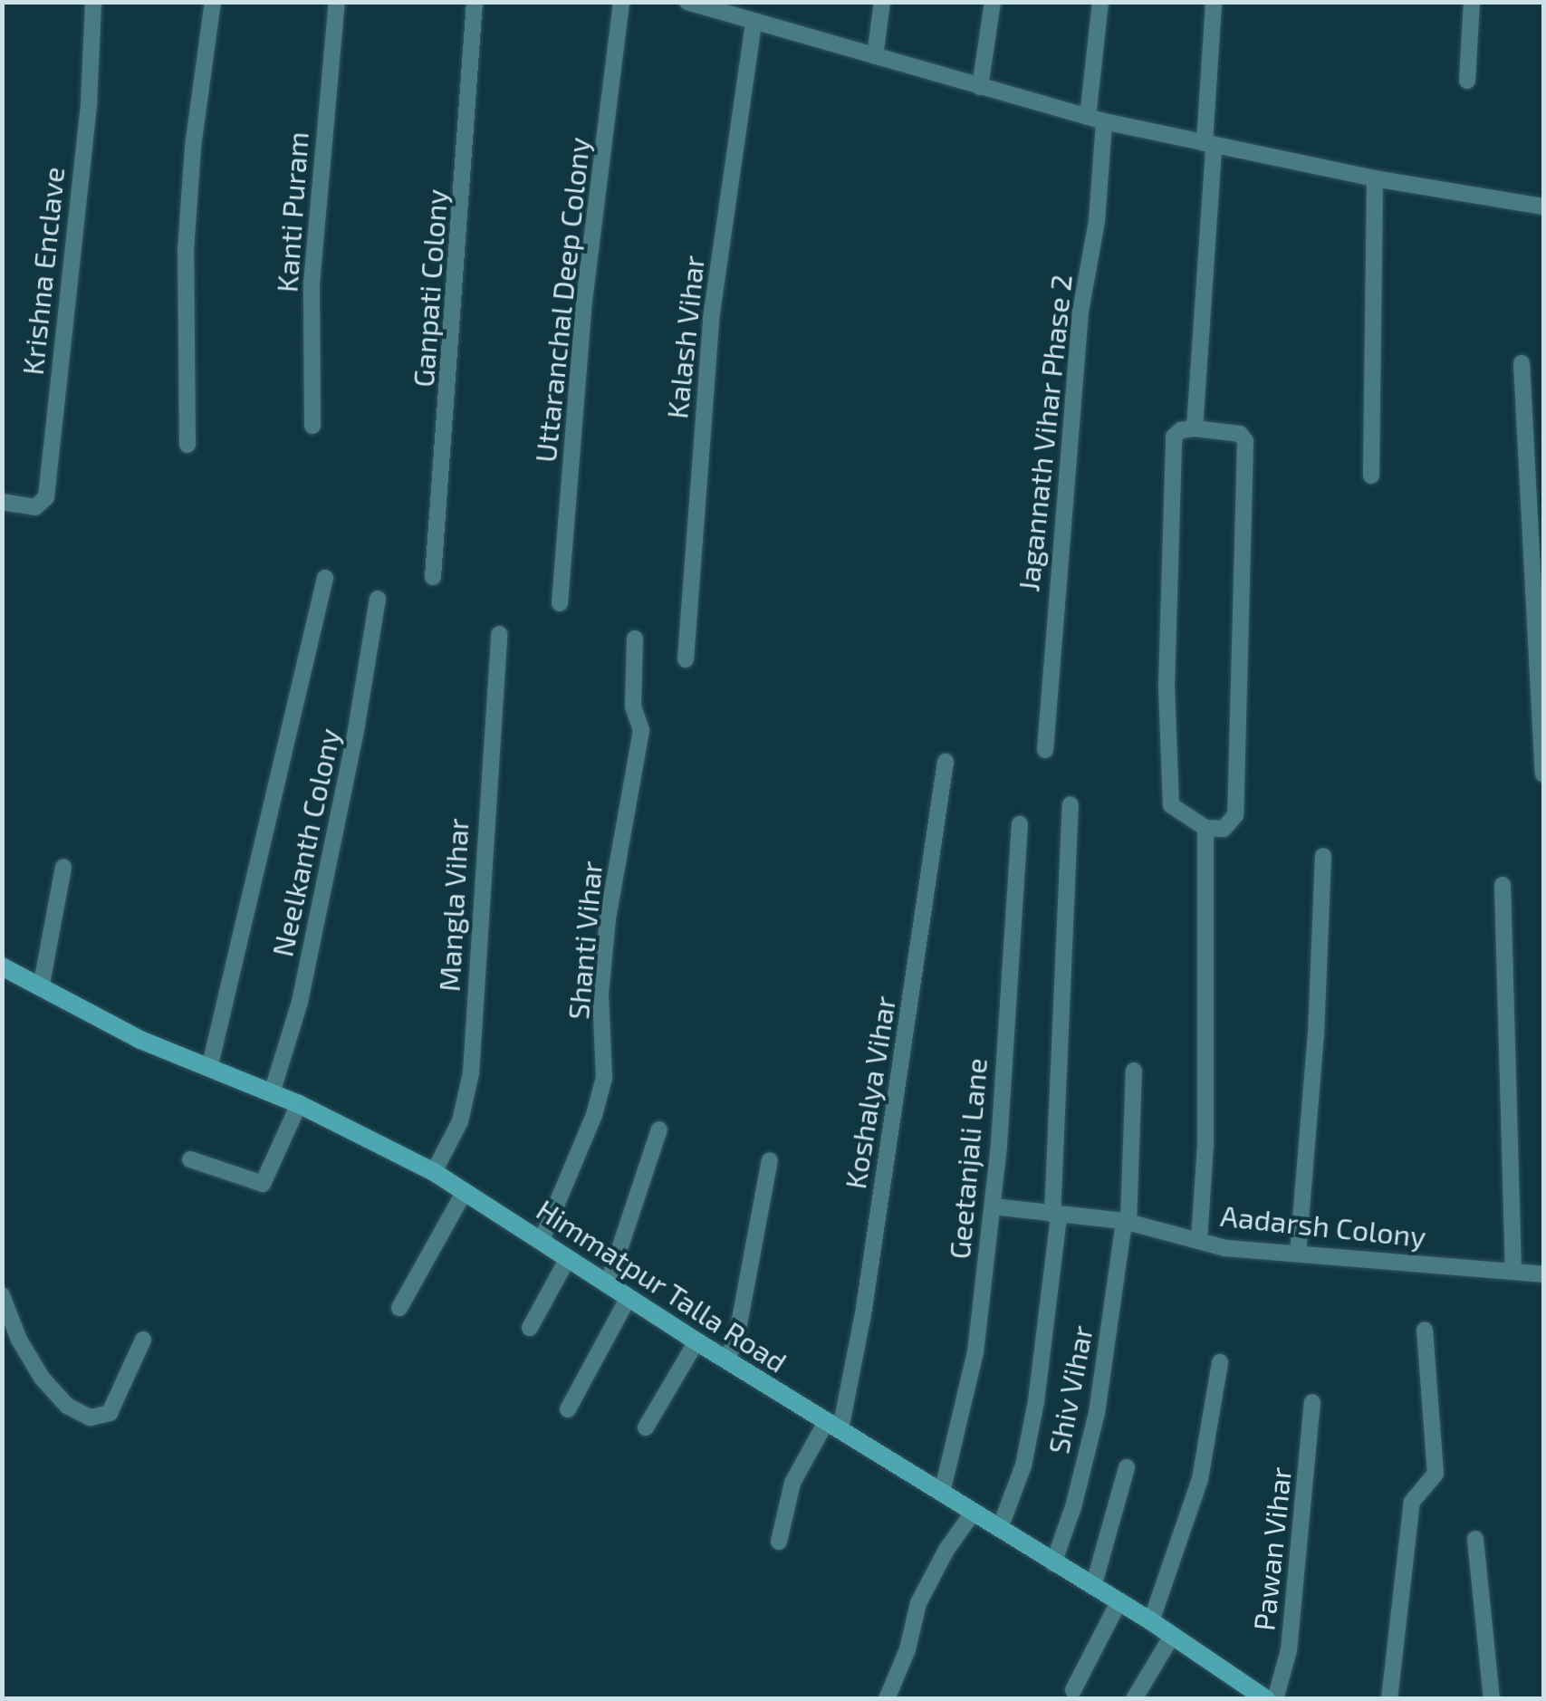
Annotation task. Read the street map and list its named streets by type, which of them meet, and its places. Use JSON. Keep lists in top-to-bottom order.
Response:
{
  "streets": {
    "street": [
      "Kanti Puram",
      "Krishna Enclave",
      "Ganpati Colony",
      "Uttaranchal Deep Colony",
      "Kalash Vihar",
      "Jagannath Vihar Phase 2",
      "Neelkanth Colony",
      "Mangla Vihar",
      "Shanti Vihar",
      "Koshalya Vihar",
      "Geetanjali Lane",
      "Aadarsh Colony",
      "Himmatpur Talla Road",
      "Shiv Vihar",
      "Pawan Vihar"
    ]
  },
  "crossings": [
    ["Neelkanth Colony", "Himmatpur Talla Road"],
    ["Mangla Vihar", "Himmatpur Talla Road"],
    ["Shanti Vihar", "Himmatpur Talla Road"],
    ["Koshalya Vihar", "Himmatpur Talla Road"],
    ["Geetanjali Lane", "Aadarsh Colony"],
    ["Geetanjali Lane", "Himmatpur Talla Road"],
    ["Aadarsh Colony", "Shiv Vihar"],
    ["Himmatpur Talla Road", "Shiv Vihar"]
  ]
}
